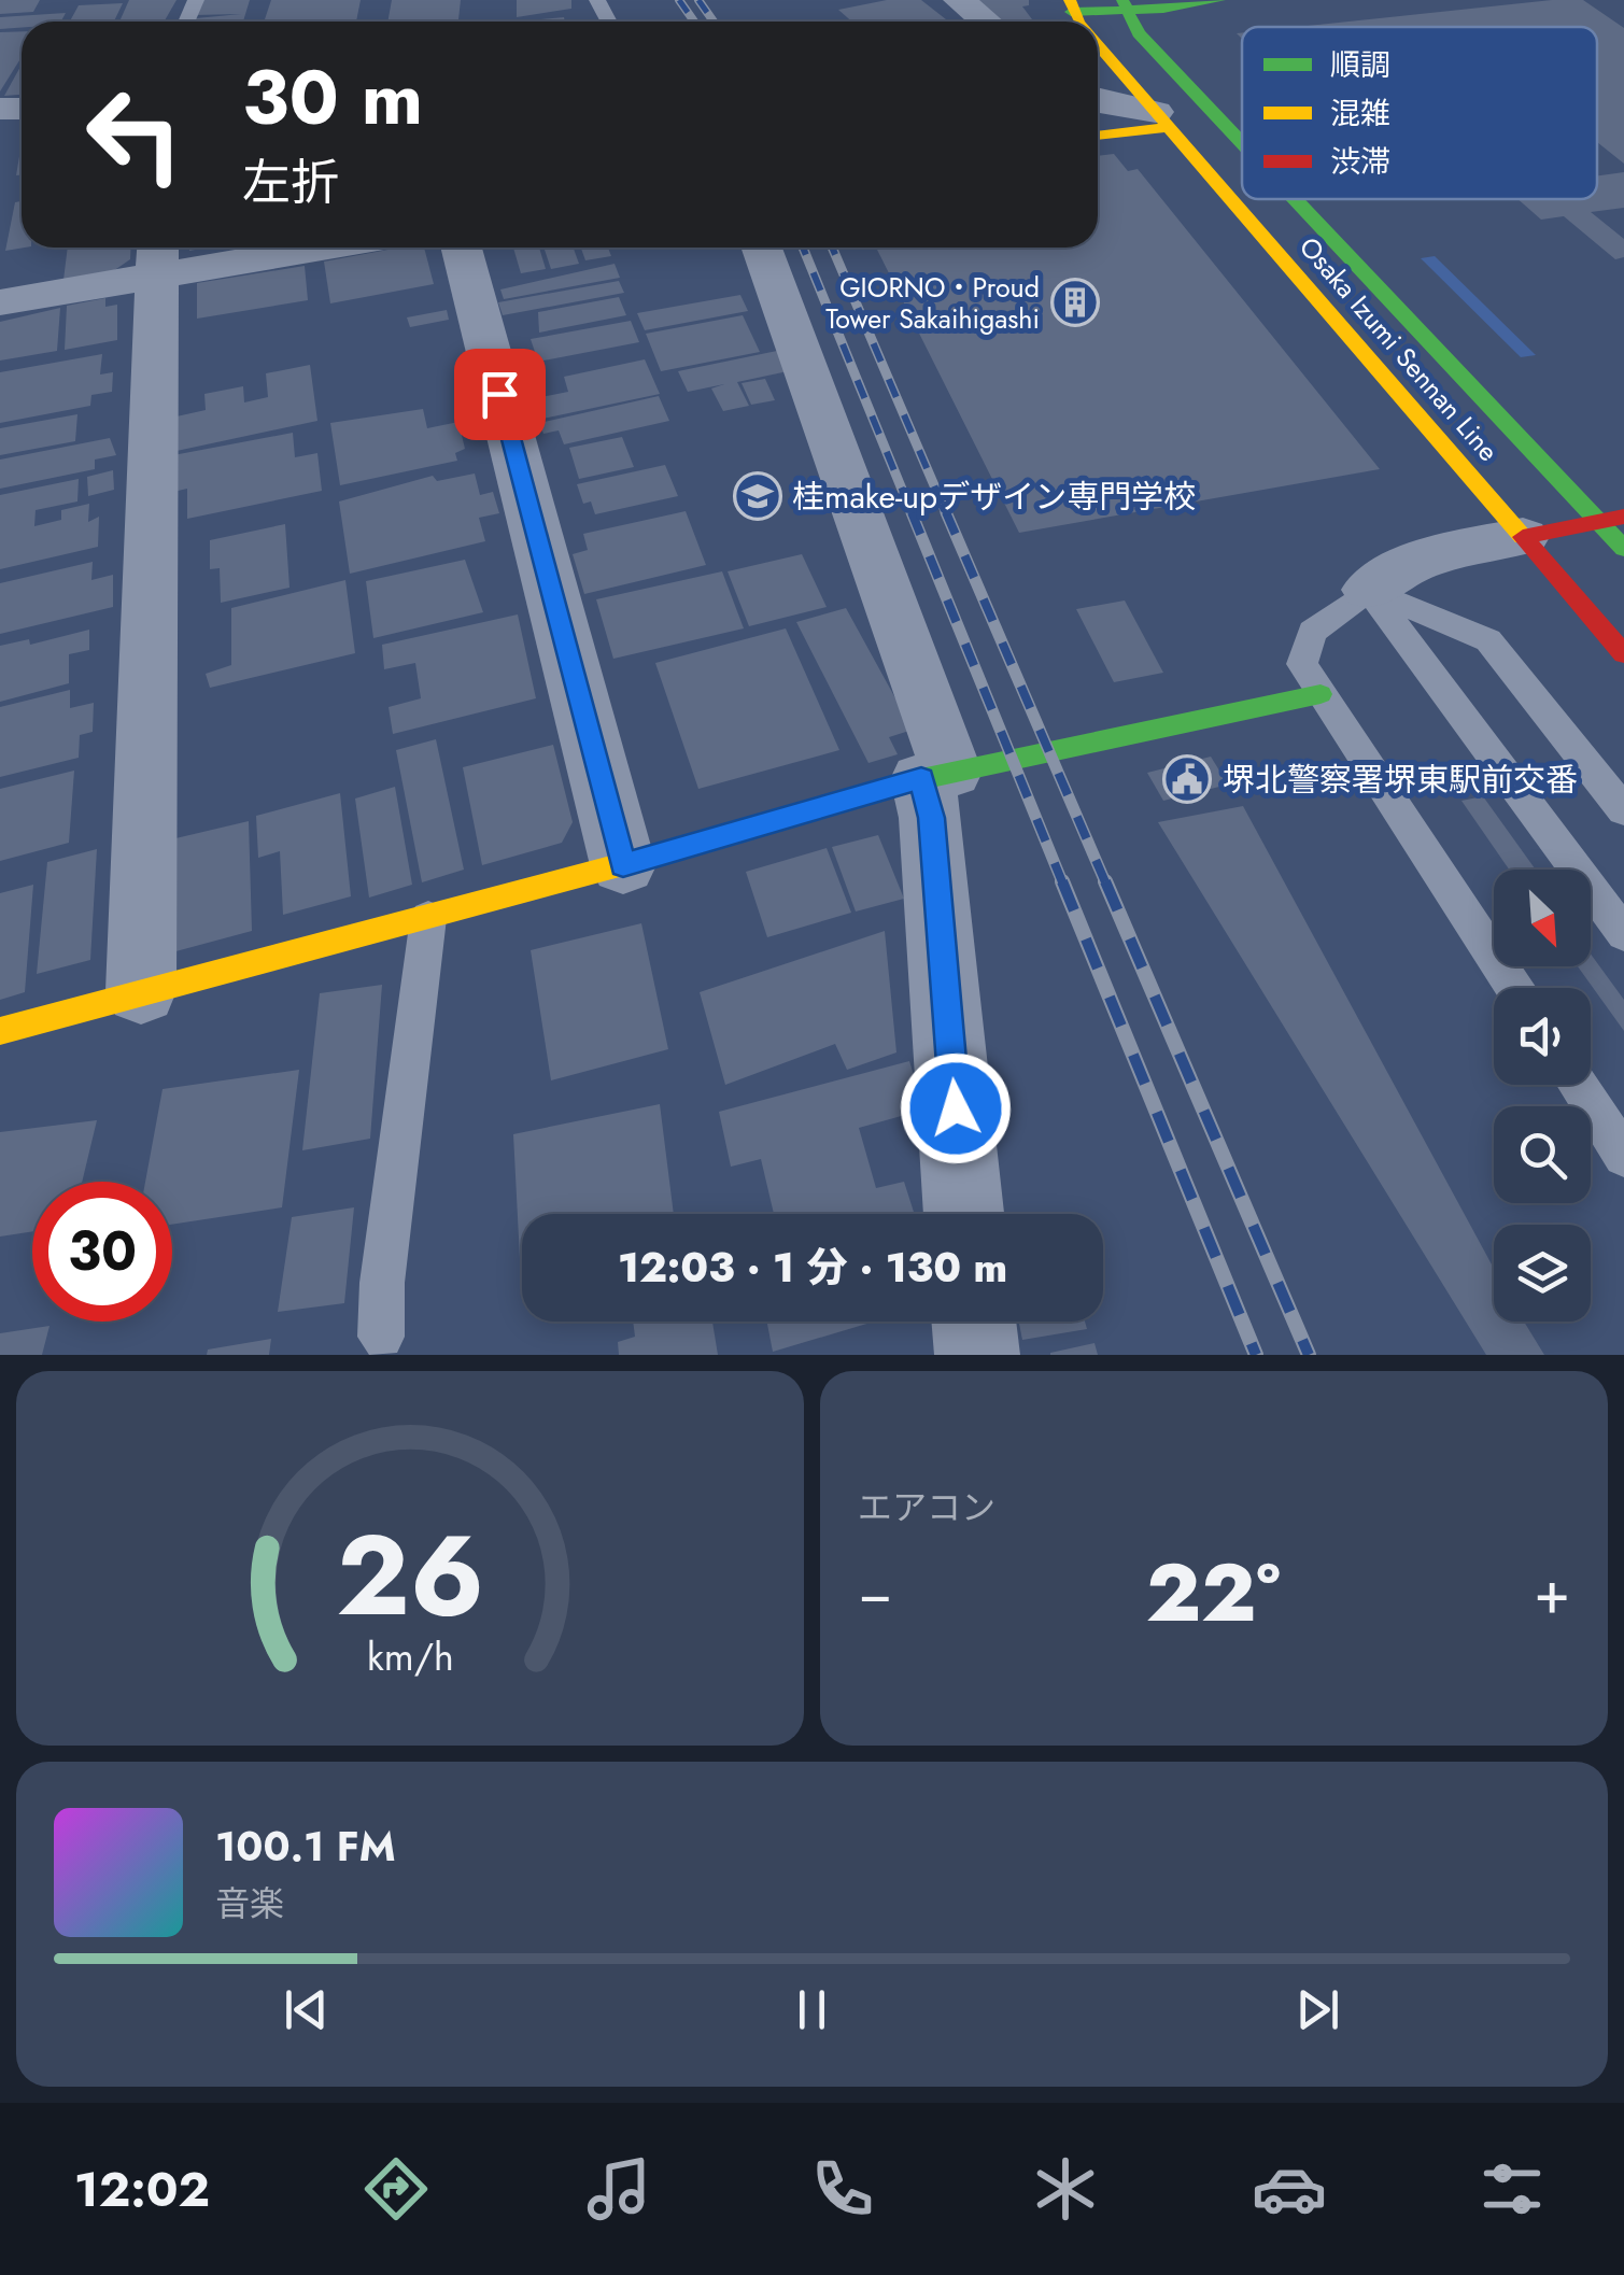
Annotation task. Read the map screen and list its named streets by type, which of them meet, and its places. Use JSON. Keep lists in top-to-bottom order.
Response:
{
  "streets": {
    "main road": ["Osaka Izumi Sennan Line"]
  },
  "places": {
    "building": ["GIORNO・Proud Tower Sakaihigashi"],
    "school or university": ["桂make-upデザイン専門学校"],
    "public building": ["堺北警察署堺東駅前交番"]
  },
  "legend": ["順調", "混雑", "渋滞"],
  "north": "bottom right",
  "page": {
    "turn": ["30 m", "左折"],
    "limit": "30",
    "trip": "12:03 · 1 分 · 130 m",
    "tile": "エアコン",
    "heat": ["−", "22°", "+"],
    "song": ["100.1 FM", "音楽"],
    "tabs": "12:02",
    "gauge": ["26", "km/h"]
  }
}
